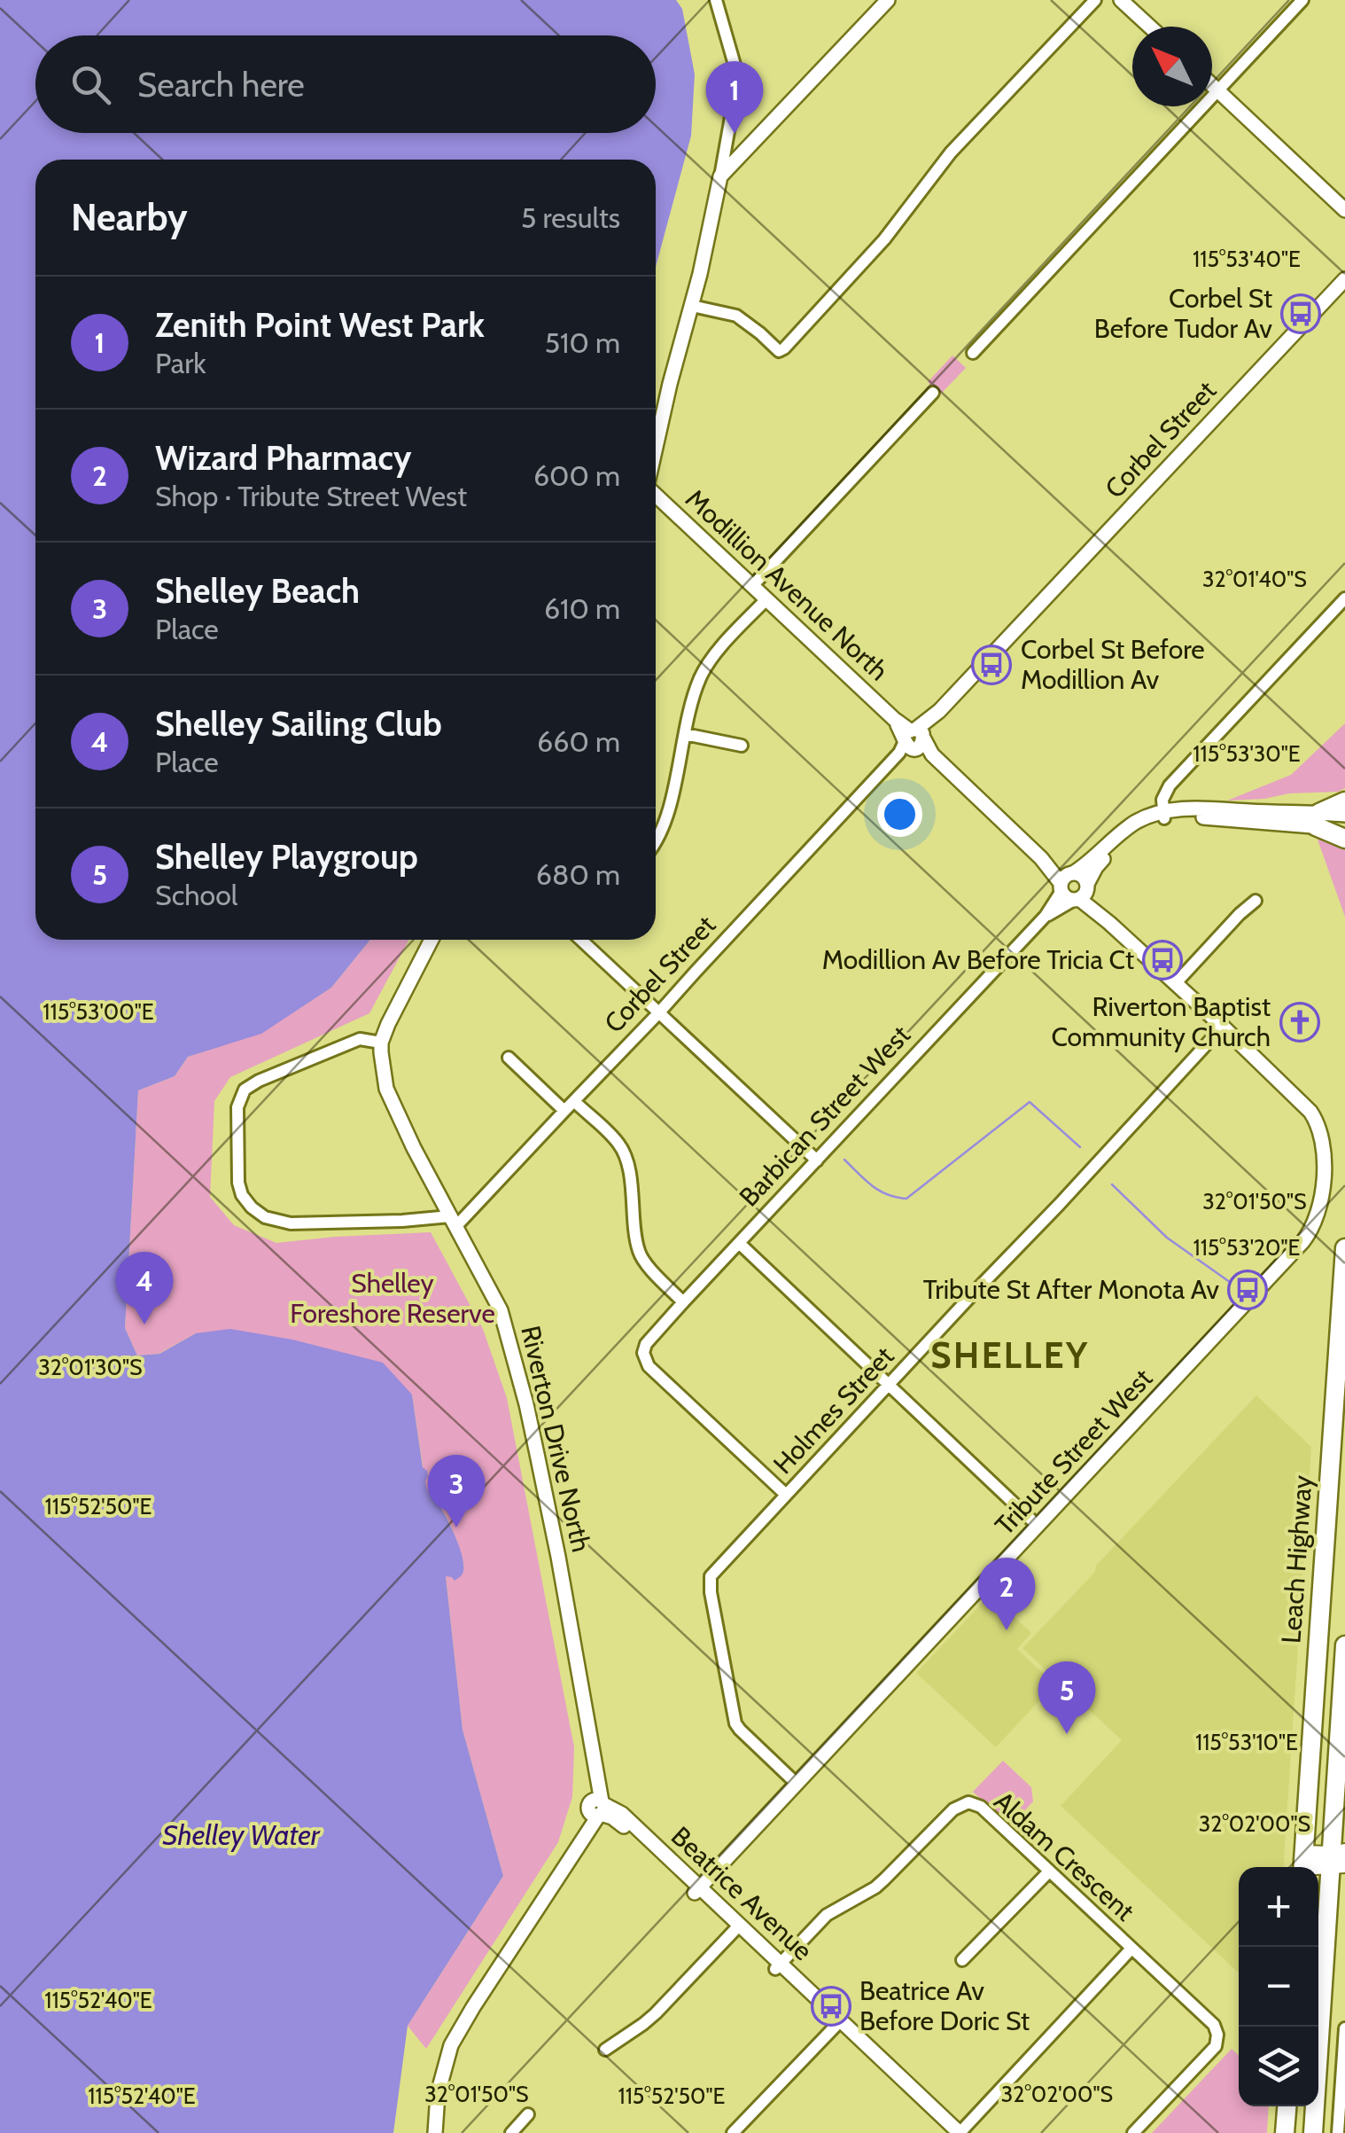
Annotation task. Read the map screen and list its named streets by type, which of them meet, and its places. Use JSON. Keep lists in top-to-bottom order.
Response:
{
  "streets": {
    "highway": ["Leach Highway"],
    "street": [
      "Corbel Street",
      "Modillion Avenue North",
      "Barbican Street West",
      "Holmes Street",
      "Riverton Drive North",
      "Tribute Street West",
      "Aldam Crescent",
      "Beatrice Avenue"
    ]
  },
  "crossings": [
    ["Corbel Street", "Modillion Avenue North"],
    ["Corbel Street", "Riverton Drive North"],
    ["Modillion Avenue North", "Barbican Street West"],
    ["Barbican Street West", "Holmes Street"],
    ["Holmes Street", "Tribute Street West"],
    ["Riverton Drive North", "Beatrice Avenue"],
    ["Tribute Street West", "Beatrice Avenue"],
    ["Aldam Crescent", "Beatrice Avenue"]
  ],
  "districts": ["SHELLEY"],
  "water": ["Shelley Water"],
  "parks": ["Shelley Foreshore Reserve"],
  "places": {
    "bus stop": [
      "Corbel St Before Tudor Av",
      "Corbel St Before Modillion Av",
      "Modillion Av Before Tricia Ct",
      "Tribute St After Monota Av",
      "Beatrice Av Before Doric St"
    ],
    "church": ["Riverton Baptist Community Church"]
  },
  "north": "top left",
  "page": {
    "search": "Search here",
    "pins": [
      "1",
      "4",
      "3",
      "2",
      "5"
    ],
    "heading": ["Nearby", "5 results"],
    "list": [
      {
        "mark": "1",
        "name": "Zenith Point West Park",
        "note": "Park",
        "value": "510 m"
      },
      {
        "mark": "2",
        "name": "Wizard Pharmacy",
        "note": "Shop · Tribute Street West",
        "value": "600 m"
      },
      {
        "mark": "3",
        "name": "Shelley Beach",
        "note": "Place",
        "value": "610 m"
      },
      {
        "mark": "4",
        "name": "Shelley Sailing Club",
        "note": "Place",
        "value": "660 m"
      },
      {
        "mark": "5",
        "name": "Shelley Playgroup",
        "note": "School",
        "value": "680 m"
      }
    ],
    "map_buttons": ["+", "−"]
  },
  "coordinates": [
    "115°53'40\"E",
    "32°01'40\"S",
    "115°53'30\"E",
    "115°53'00\"E",
    "32°01'50\"S",
    "115°53'20\"E",
    "32°01'30\"S",
    "115°52'50\"E",
    "115°53'10\"E",
    "32°02'00\"S",
    "115°52'40\"E"
  ]
}
